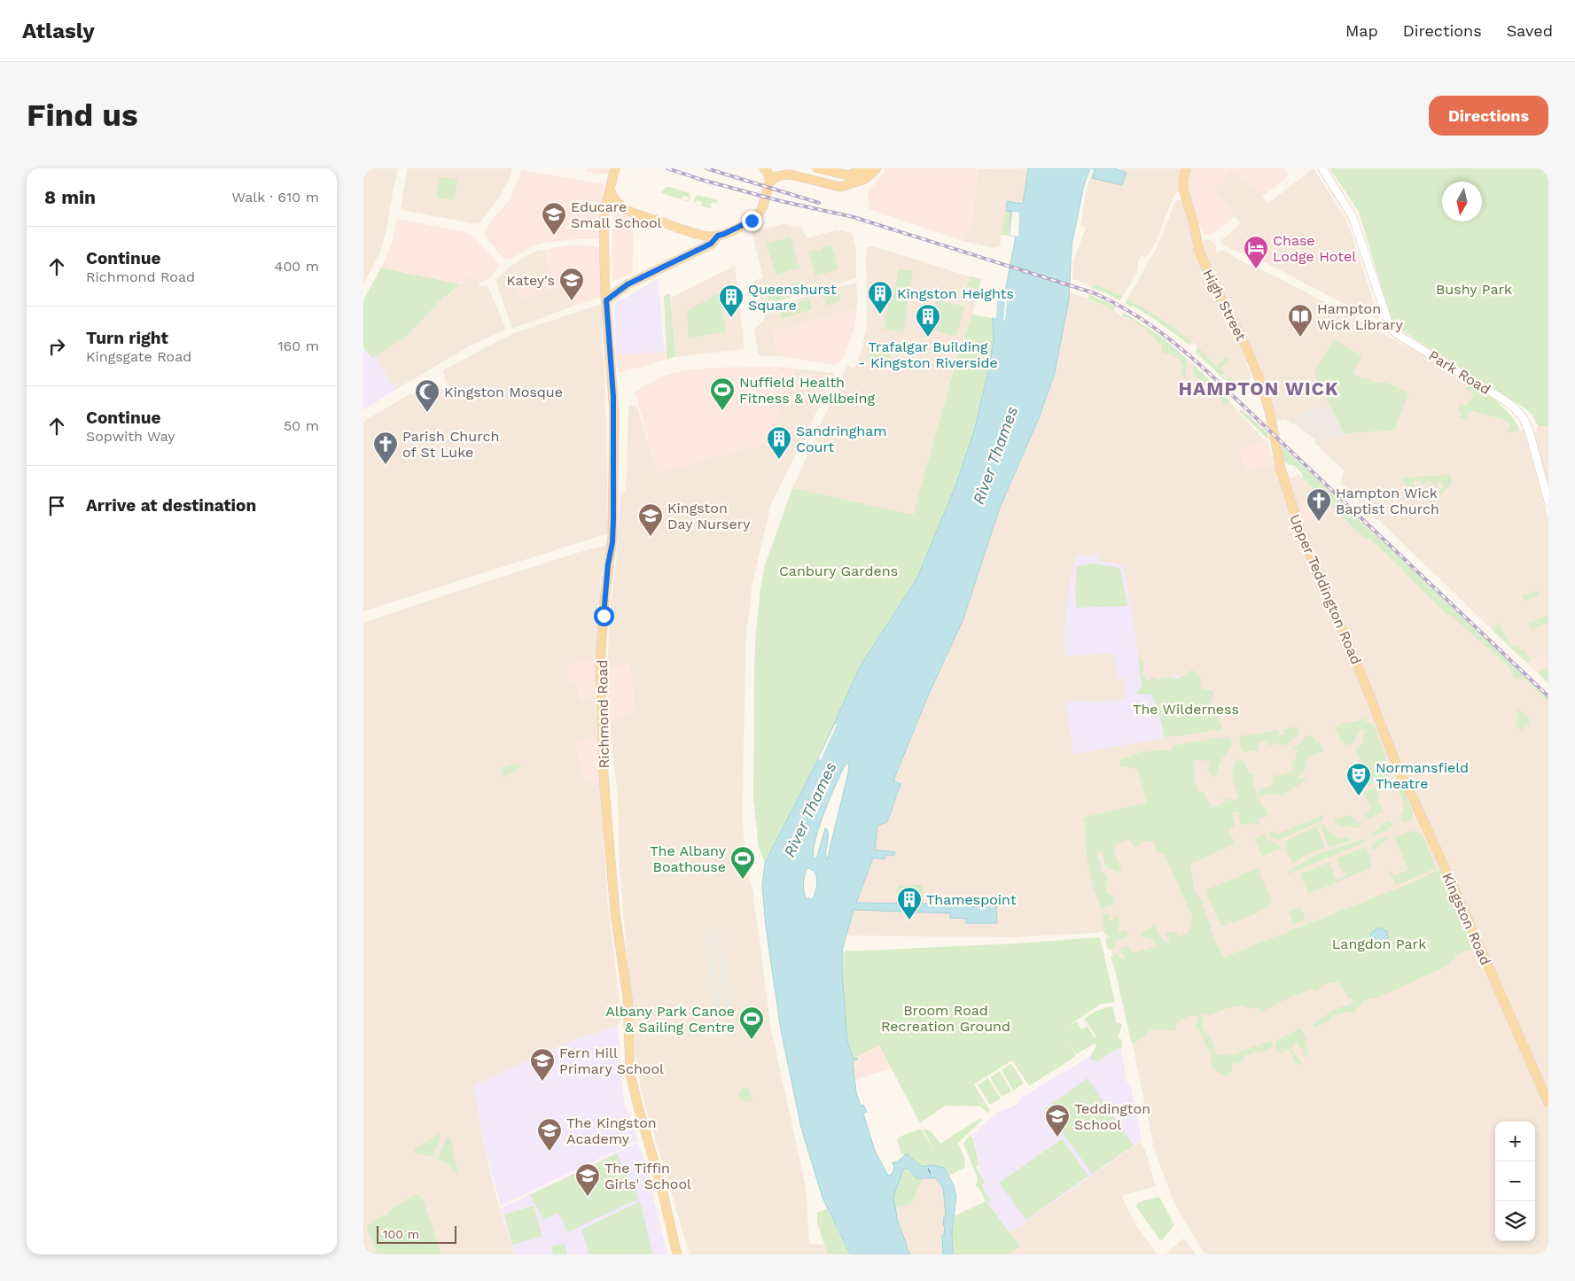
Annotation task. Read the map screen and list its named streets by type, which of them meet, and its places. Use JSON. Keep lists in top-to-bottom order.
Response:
{
  "streets": {
    "main road": [
      "High Street",
      "Park Road",
      "Upper Teddington Road",
      "Richmond Road",
      "Kingston Road"
    ]
  },
  "crossings": [
    ["High Street", "Upper Teddington Road"],
    ["Upper Teddington Road", "Kingston Road"]
  ],
  "districts": ["HAMPTON WICK"],
  "water": ["River Thames"],
  "parks": [
    "Bushy Park",
    "Canbury Gardens",
    "The Wilderness",
    "Langdon Park",
    "Broom Road Recreation Ground"
  ],
  "places": {
    "school or university": [
      "Educare Small School",
      "Katey's",
      "Kingston Day Nursery",
      "Fern Hill Primary School",
      "Teddington School",
      "The Kingston Academy",
      "The Tiffin Girls' School"
    ],
    "hotel": ["Chase Lodge Hotel"],
    "building": [
      "Kingston Heights",
      "Queenshurst Square",
      "Trafalgar Building - Kingston Riverside",
      "Sandringham Court",
      "Thamespoint"
    ],
    "library": ["Hampton Wick Library"],
    "sports": ["Nuffield Health Fitness & Wellbeing", "The Albany Boathouse", "Albany Park Canoe & Sailing Centre"],
    "mosque": ["Kingston Mosque"],
    "church": ["Parish Church of St Luke", "Hampton Wick Baptist Church"],
    "theatre": ["Normansfield Theatre"]
  },
  "scale_bar": "100 m",
  "north": "bottom",
  "page": {
    "header": "Atlasly",
    "nav": ["Map", "Directions", "Saved"],
    "buttons": "Directions",
    "title": "Find us",
    "heading": ["8 min", "Walk · 610 m"],
    "list": [
      ["Continue", "Richmond Road", "400 m"],
      ["Turn right", "Kingsgate Road", "160 m"],
      ["Continue", "Sopwith Way", "50 m"],
      "Arrive at destination"
    ],
    "map_buttons": ["+", "−"],
    "scale": "100 m"
  }
}
